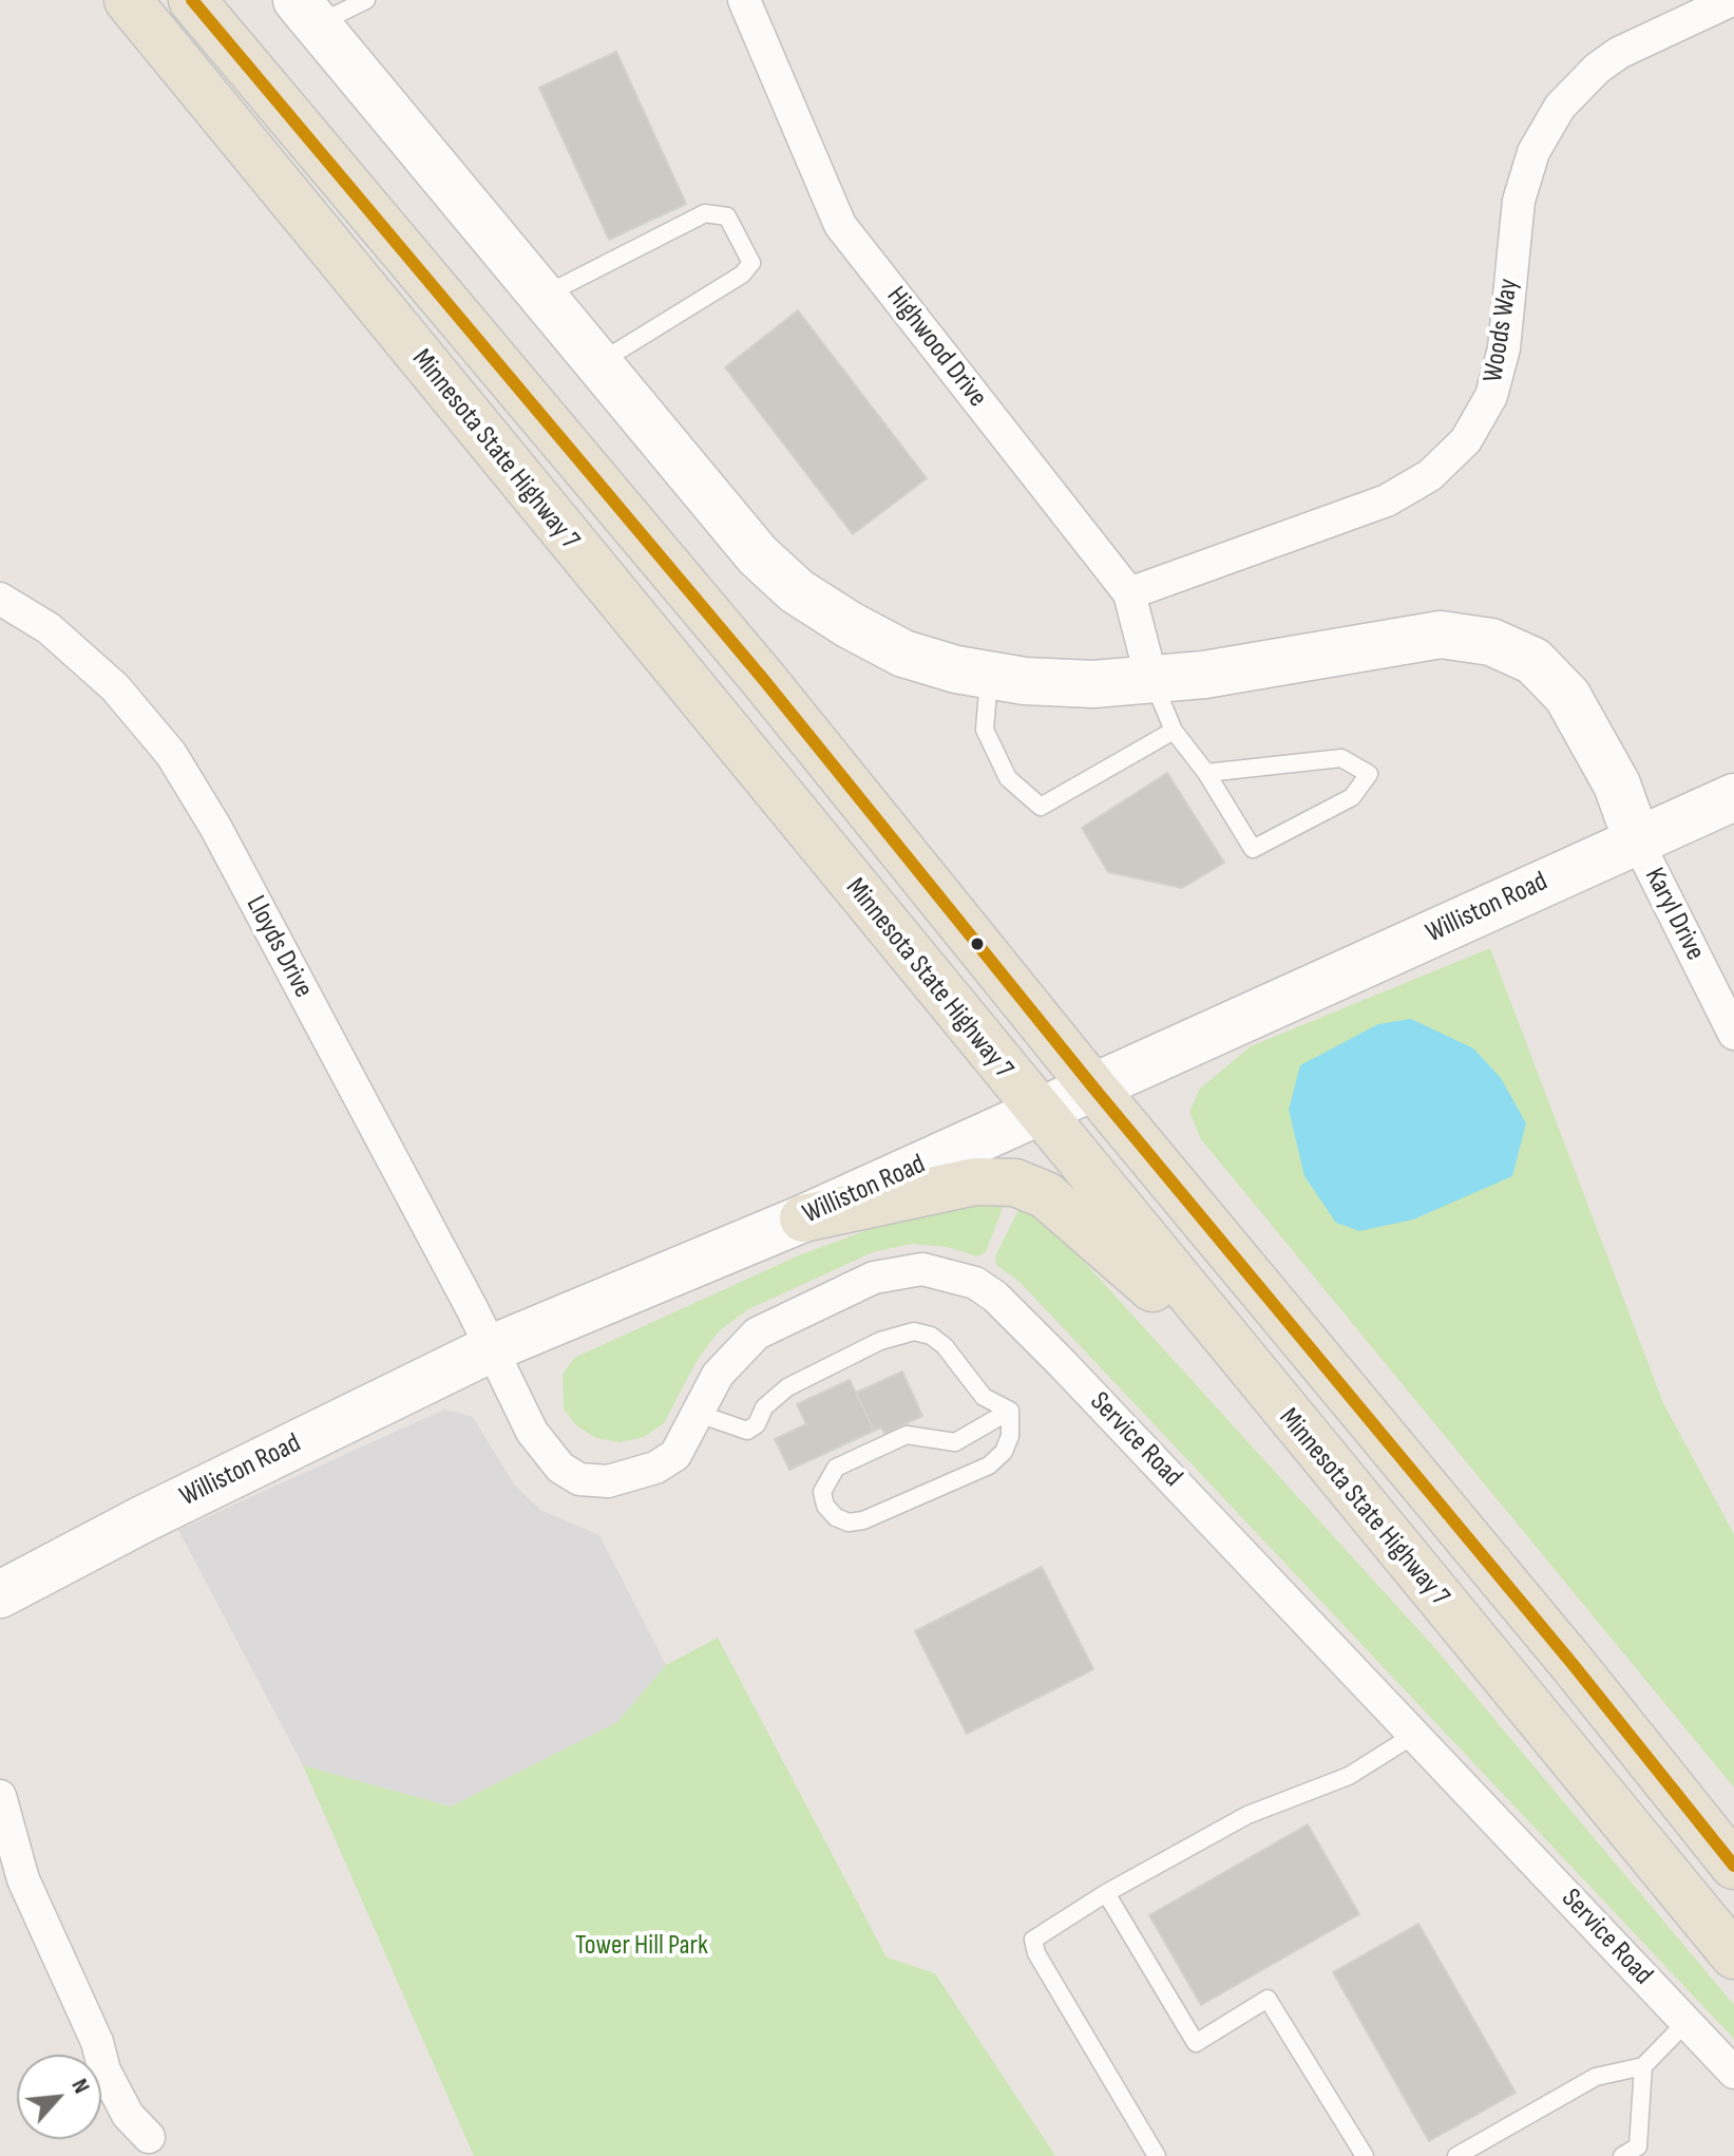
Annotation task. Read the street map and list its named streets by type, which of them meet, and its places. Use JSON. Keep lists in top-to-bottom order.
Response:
{
  "streets": {
    "main road": ["Minnesota State Highway 7", "Williston Road"],
    "street": [
      "Woods Way",
      "Highwood Drive",
      "Karyl Drive",
      "Lloyds Drive",
      "Service Road"
    ]
  },
  "crossings": [
    ["Woods Way", "Highwood Drive"],
    ["Minnesota State Highway 7", "Williston Road"],
    ["Williston Road", "Karyl Drive"],
    ["Williston Road", "Lloyds Drive"],
    ["Williston Road", "Service Road"],
    ["Lloyds Drive", "Service Road"]
  ],
  "parks": ["Tower Hill Park"],
  "north": "top right"
}
